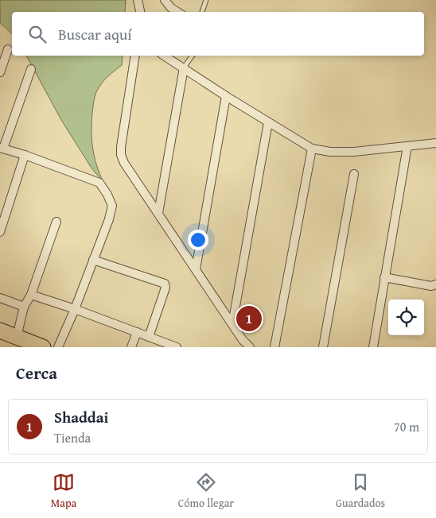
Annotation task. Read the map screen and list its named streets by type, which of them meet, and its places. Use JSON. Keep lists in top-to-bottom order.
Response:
{
  "page": {
    "search": "Buscar aquí",
    "pins": "1",
    "heading": "Cerca",
    "list": [
      {
        "mark": "1",
        "name": "Shaddai",
        "note": "Tienda",
        "value": "70 m"
      }
    ],
    "nav": ["Mapa", "Cómo llegar", "Guardados"]
  }
}
